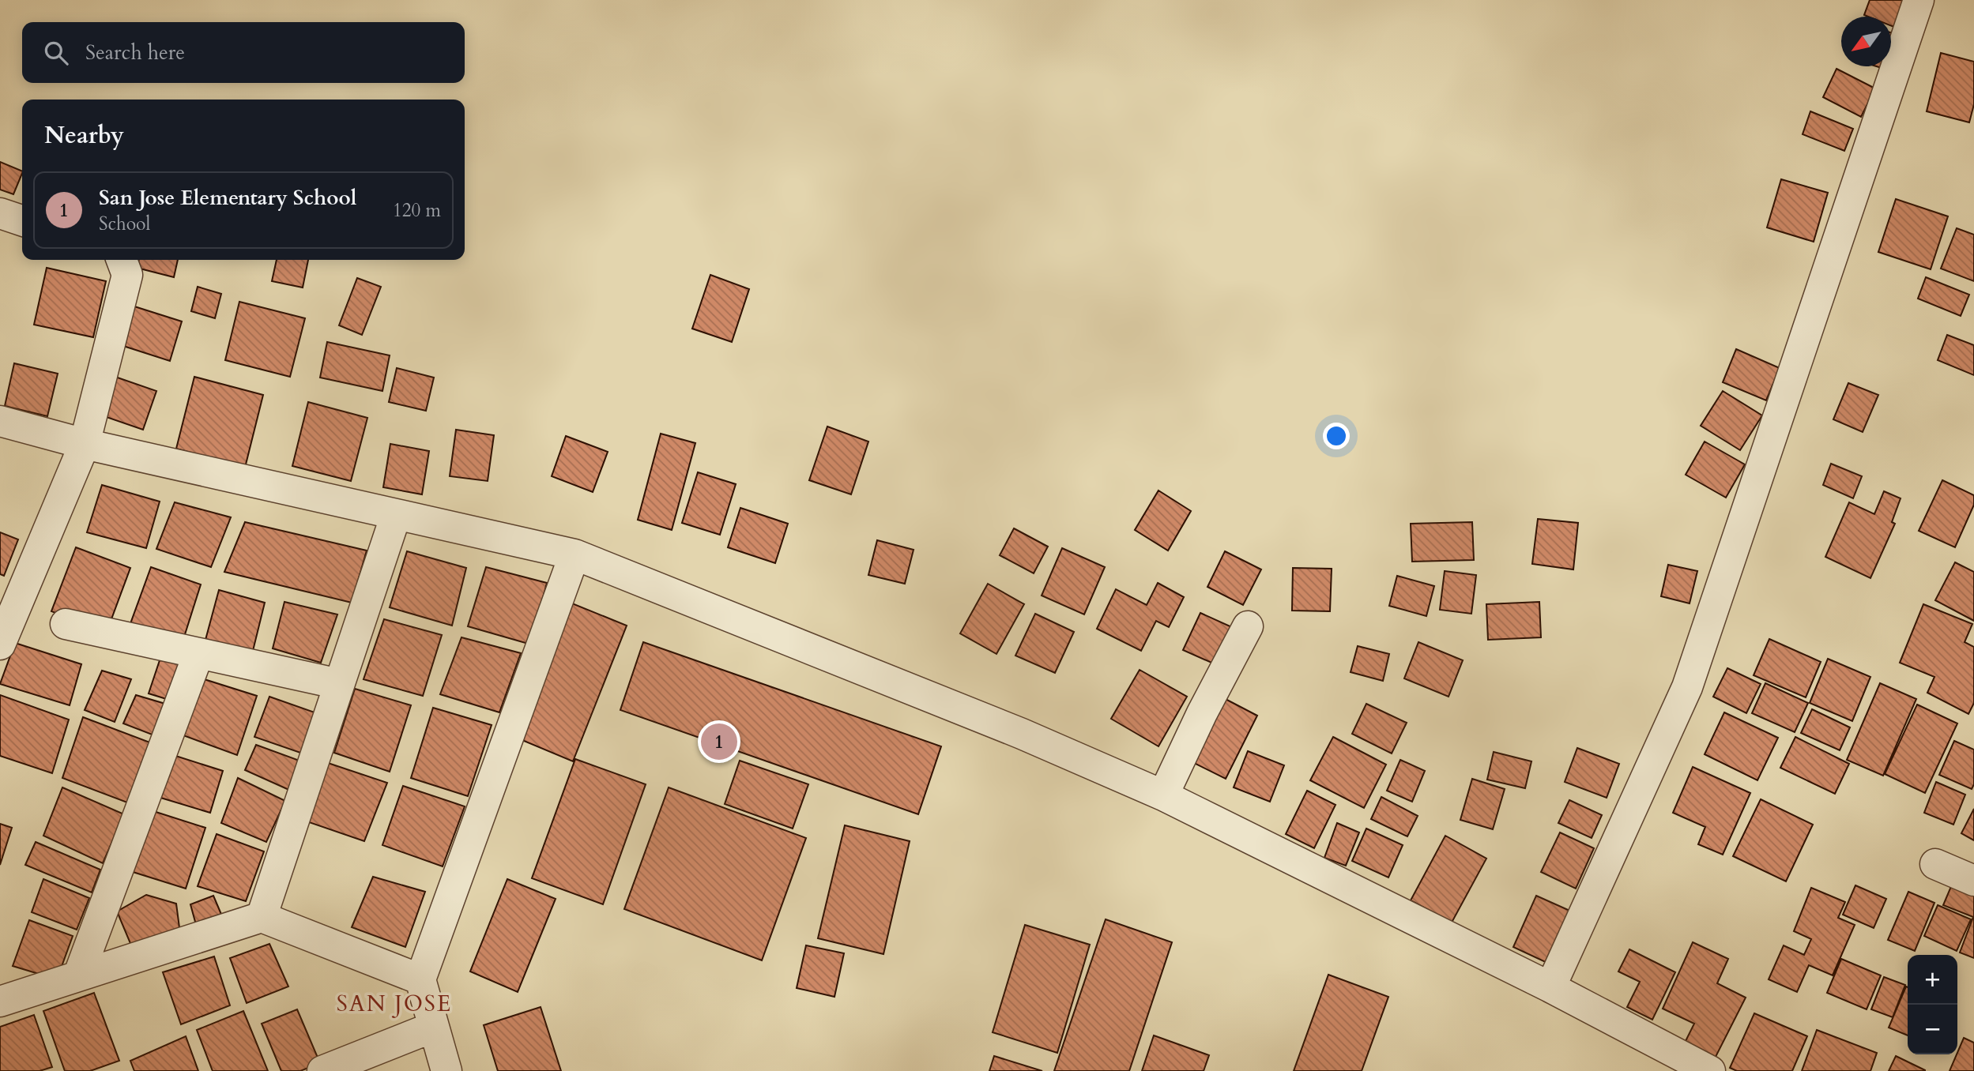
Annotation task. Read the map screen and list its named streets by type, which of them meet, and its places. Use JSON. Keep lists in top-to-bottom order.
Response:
{
  "districts": ["SAN JOSE"],
  "north": "bottom left",
  "page": {
    "search": "Search here",
    "heading": "Nearby",
    "list": [
      {
        "mark": "1",
        "name": "San Jose Elementary School",
        "note": "School",
        "value": "120 m"
      }
    ],
    "pins": "1",
    "map_buttons": ["+", "−"]
  }
}
